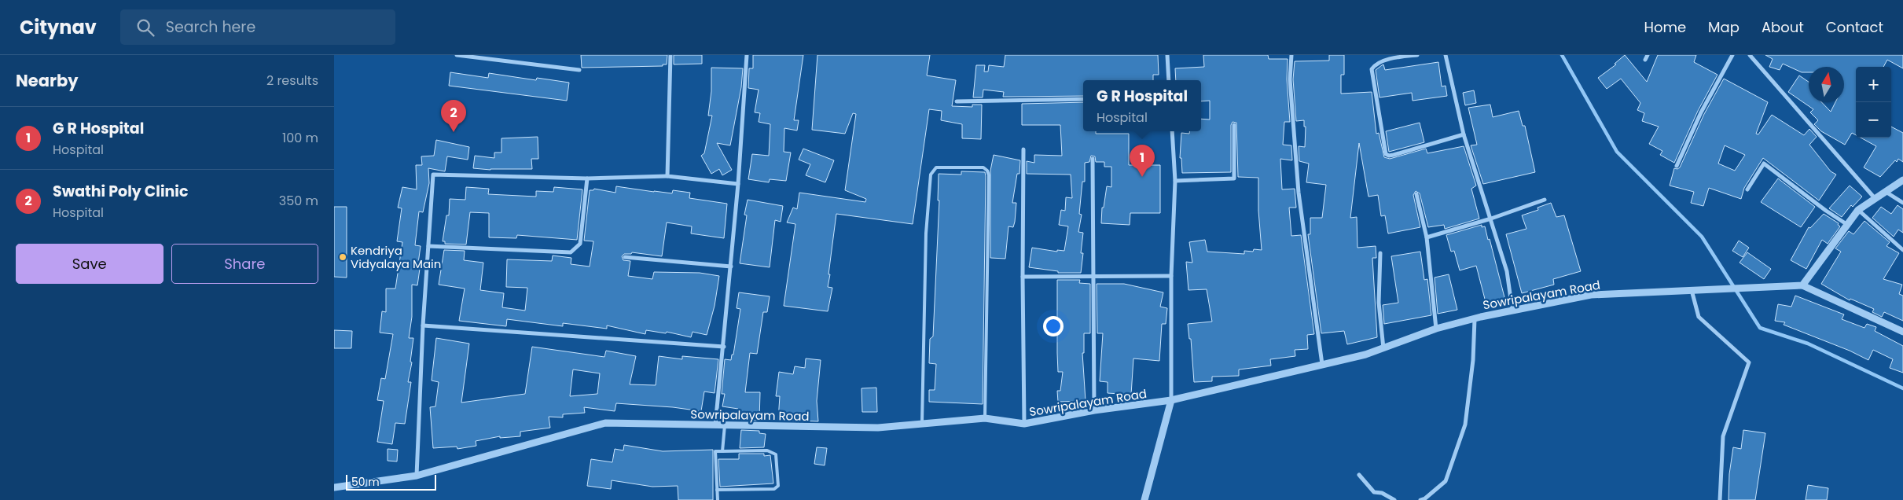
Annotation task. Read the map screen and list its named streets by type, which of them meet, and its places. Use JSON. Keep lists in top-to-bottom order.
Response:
{
  "streets": {
    "street": ["Sowripalayam Road"]
  },
  "places": ["Kendriya Vidyalaya Main"],
  "scale_bar": "50 m",
  "north": "top",
  "page": {
    "header": "Citynav",
    "search": "Search here",
    "nav": [
      "Home",
      "Map",
      "About",
      "Contact"
    ],
    "heading": ["Nearby", "2 results"],
    "map_buttons": ["+", "−"],
    "popup": ["G R Hospital", "Hospital"],
    "pins": ["2", "1"],
    "list": [
      {
        "mark": "1",
        "name": "G R Hospital",
        "note": "Hospital",
        "value": "100 m"
      },
      {
        "mark": "2",
        "name": "Swathi Poly Clinic",
        "note": "Hospital",
        "value": "350 m"
      }
    ],
    "buttons": ["Save", "Share"],
    "scale": "50 m"
  }
}
